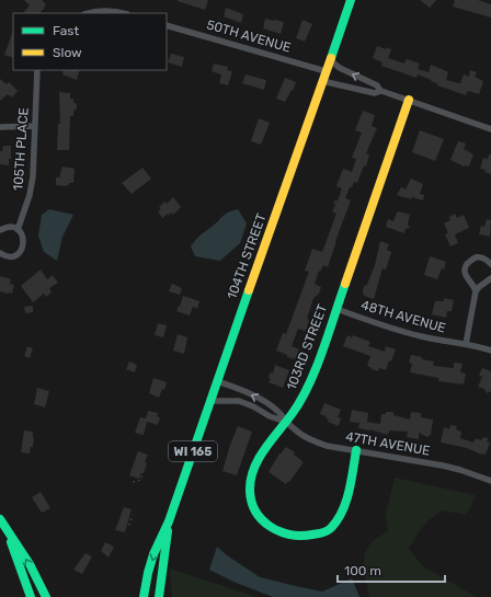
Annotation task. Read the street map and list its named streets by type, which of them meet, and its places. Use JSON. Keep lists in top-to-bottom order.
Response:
{
  "streets": {
    "street": [
      "50TH AVENUE",
      "105TH PLACE",
      "104TH STREET",
      "48TH AVENUE",
      "103RD STREET",
      "47TH AVENUE",
      "WI 165"
    ]
  },
  "crossings": [
    ["50TH AVENUE", "104TH STREET"],
    ["48TH AVENUE", "103RD STREET"],
    ["103RD STREET", "47TH AVENUE"]
  ],
  "legend": ["Fast", "Slow"],
  "scale_bar": "100 m"
}
